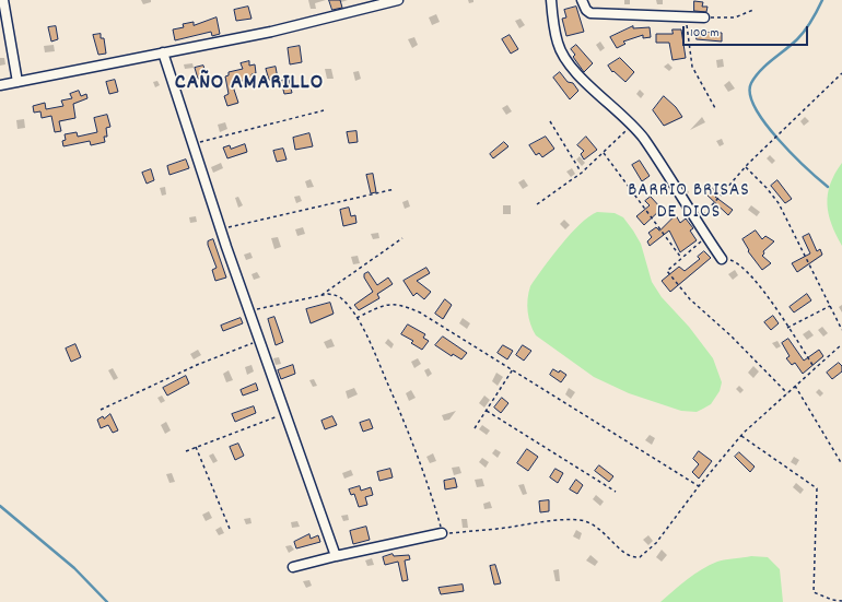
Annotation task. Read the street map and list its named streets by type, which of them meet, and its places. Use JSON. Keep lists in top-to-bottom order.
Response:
{
  "districts": ["CAÑO AMARILLO", "BARRIO BRISAS DE DIOS"],
  "scale_bar": "100 m"
}
